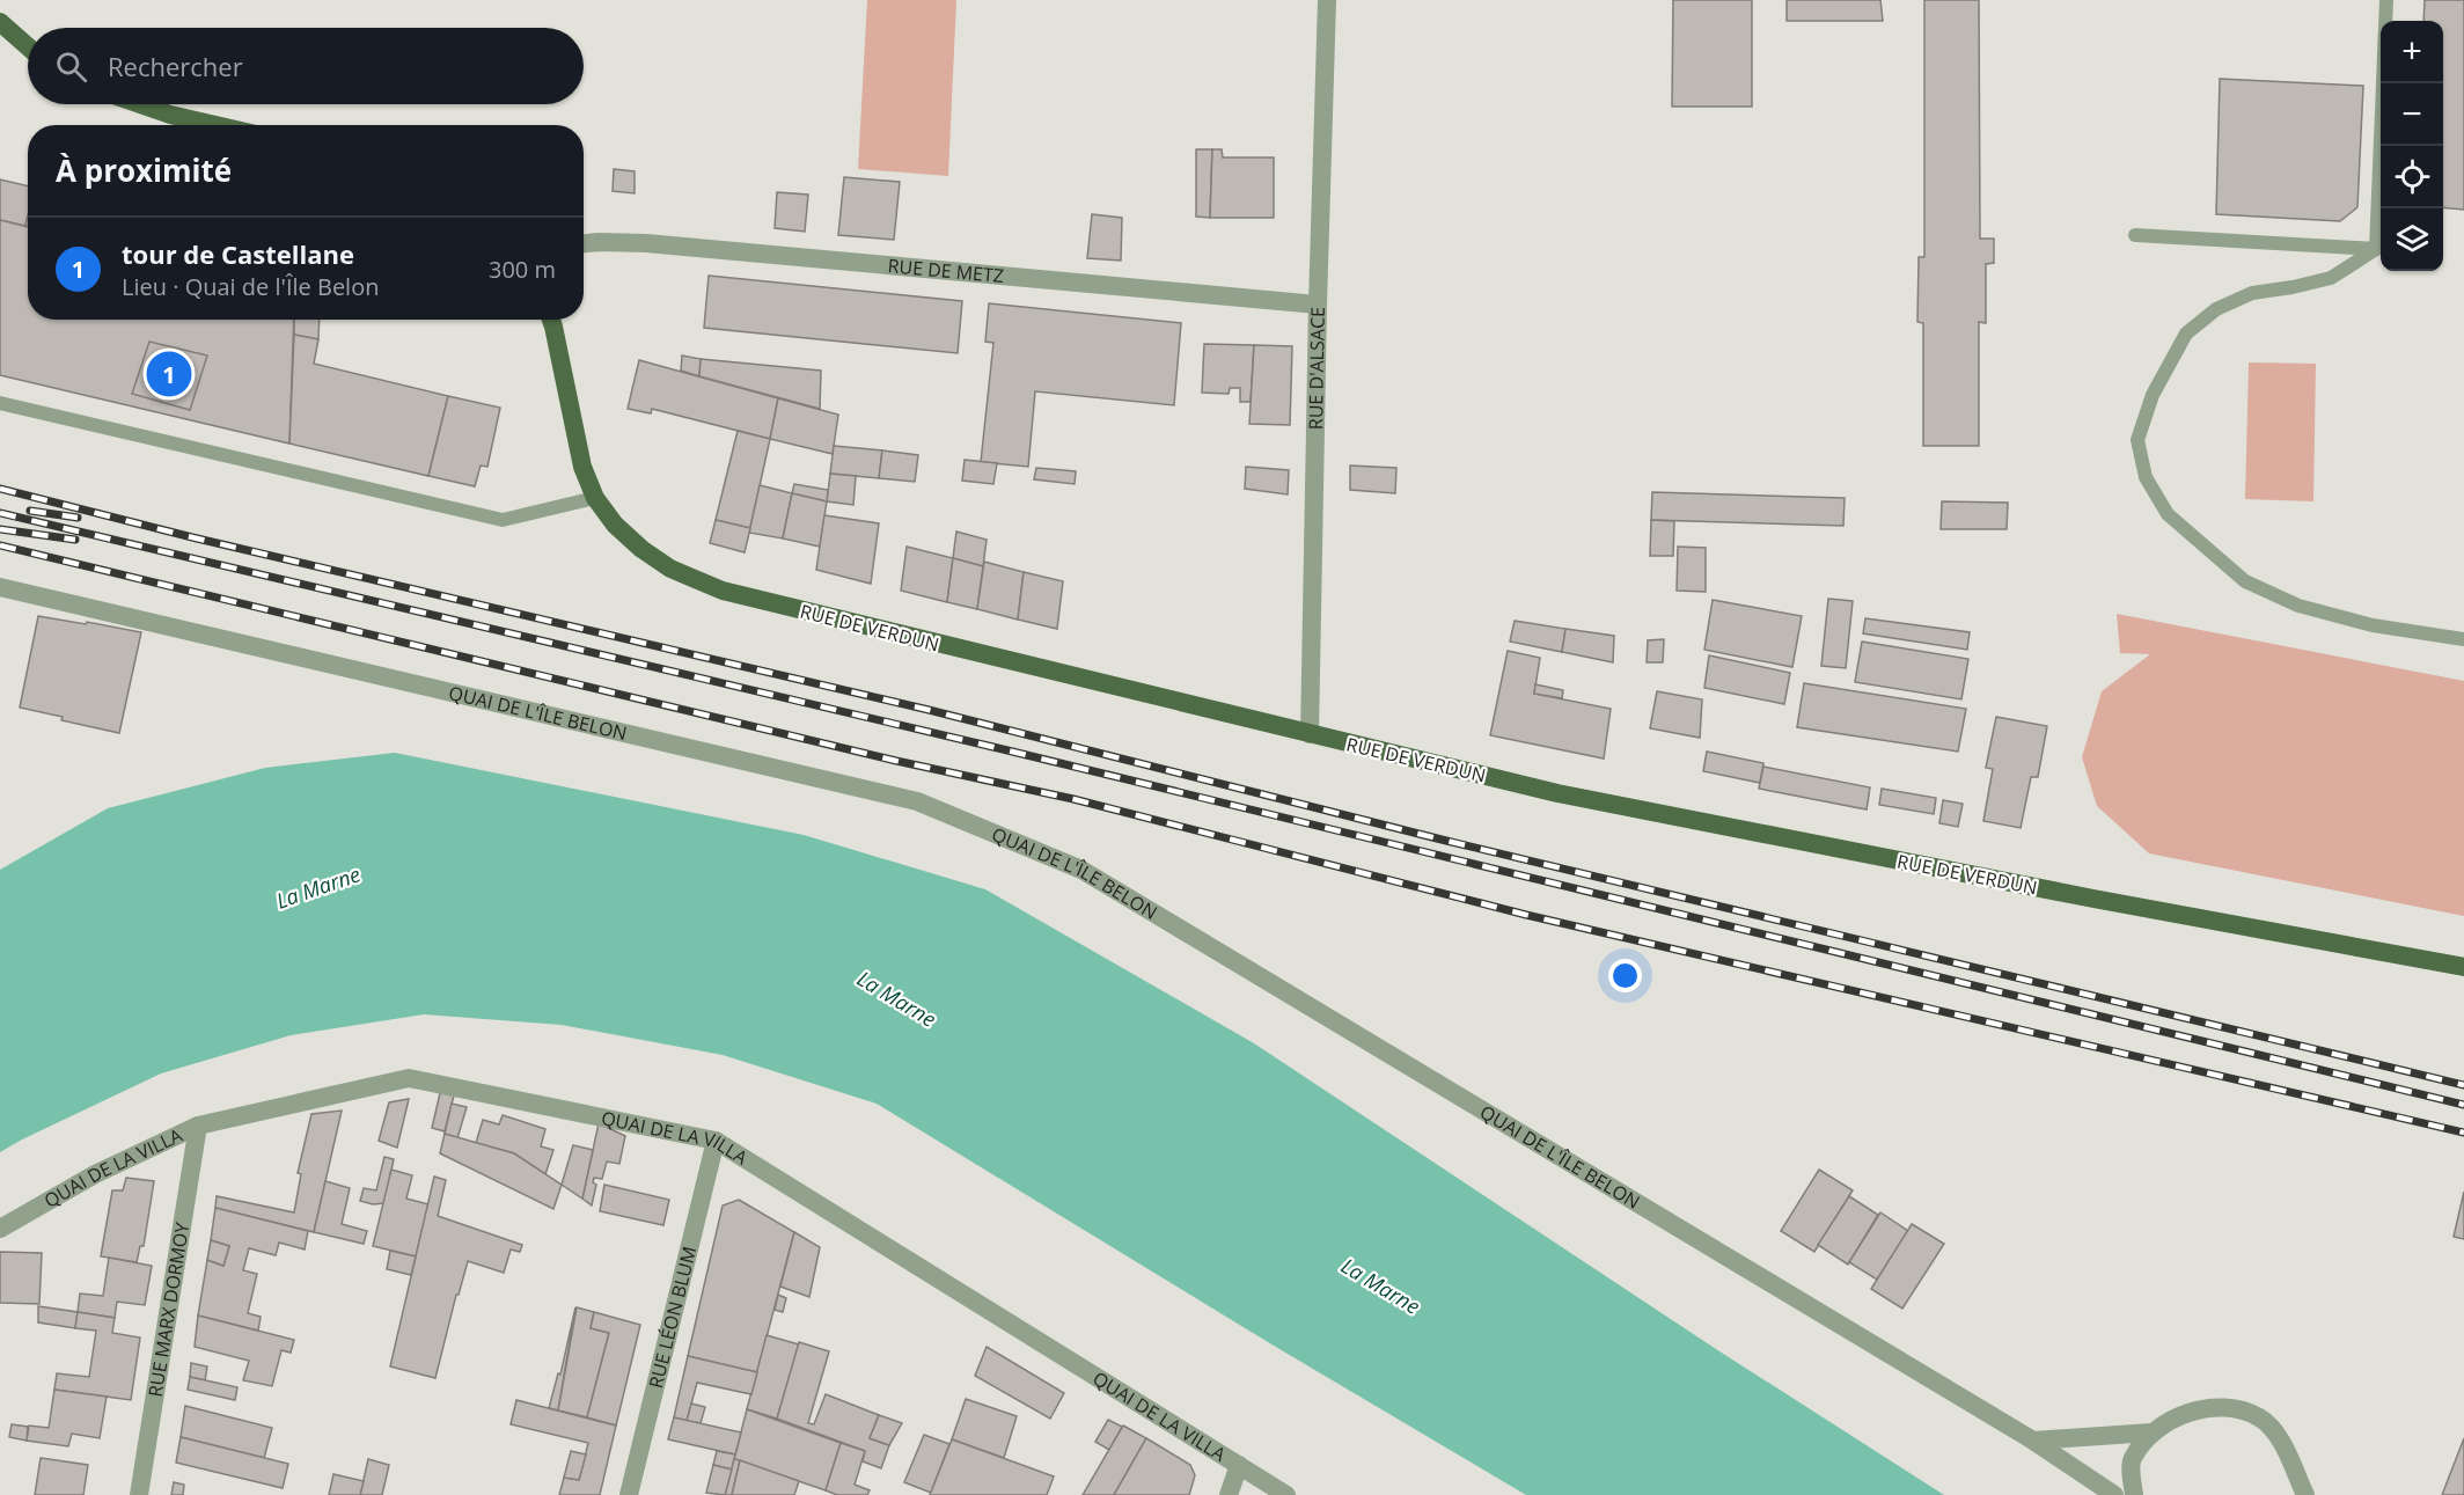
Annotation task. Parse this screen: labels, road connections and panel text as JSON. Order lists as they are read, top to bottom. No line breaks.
{"streets":{"main road":["RUE DE VERDUN"],"street":["RUE DE METZ","RUE D'ALSACE","QUAI DE L'ÎLE BELON","QUAI DE LA VILLA","RUE MARX DORMOY","RUE LÉON BLUM"]},"crossings":[["RUE DE METZ","RUE D'ALSACE"],["RUE D'ALSACE","RUE DE VERDUN"],["QUAI DE LA VILLA","RUE MARX DORMOY"],["QUAI DE LA VILLA","RUE LÉON BLUM"]],"water":["La Marne"],"page":{"map_buttons":["+","−"],"search":"Rechercher","heading":"À proximité","list":[{"mark":"1","name":"tour de Castellane","note":"Lieu · Quai de l'Île Belon","value":"300 m"}],"pins":"1"}}
